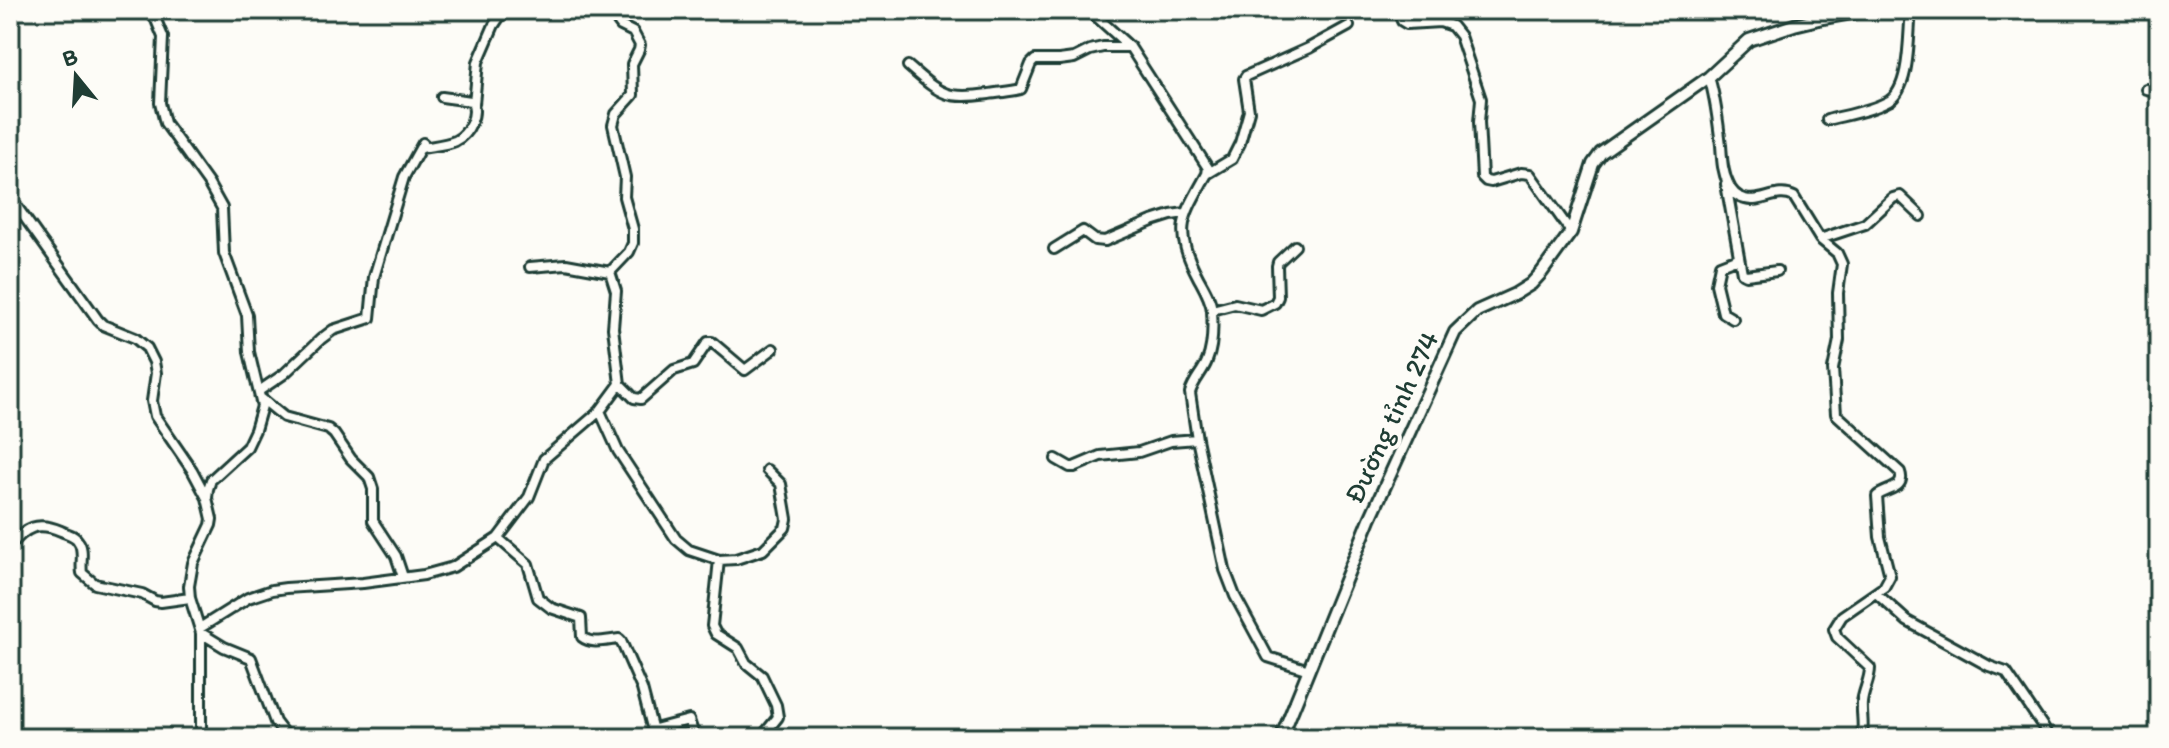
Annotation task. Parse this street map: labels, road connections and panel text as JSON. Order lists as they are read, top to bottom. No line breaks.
{"streets":{"main road":["Đường tỉnh 274"]},"north":"top"}
